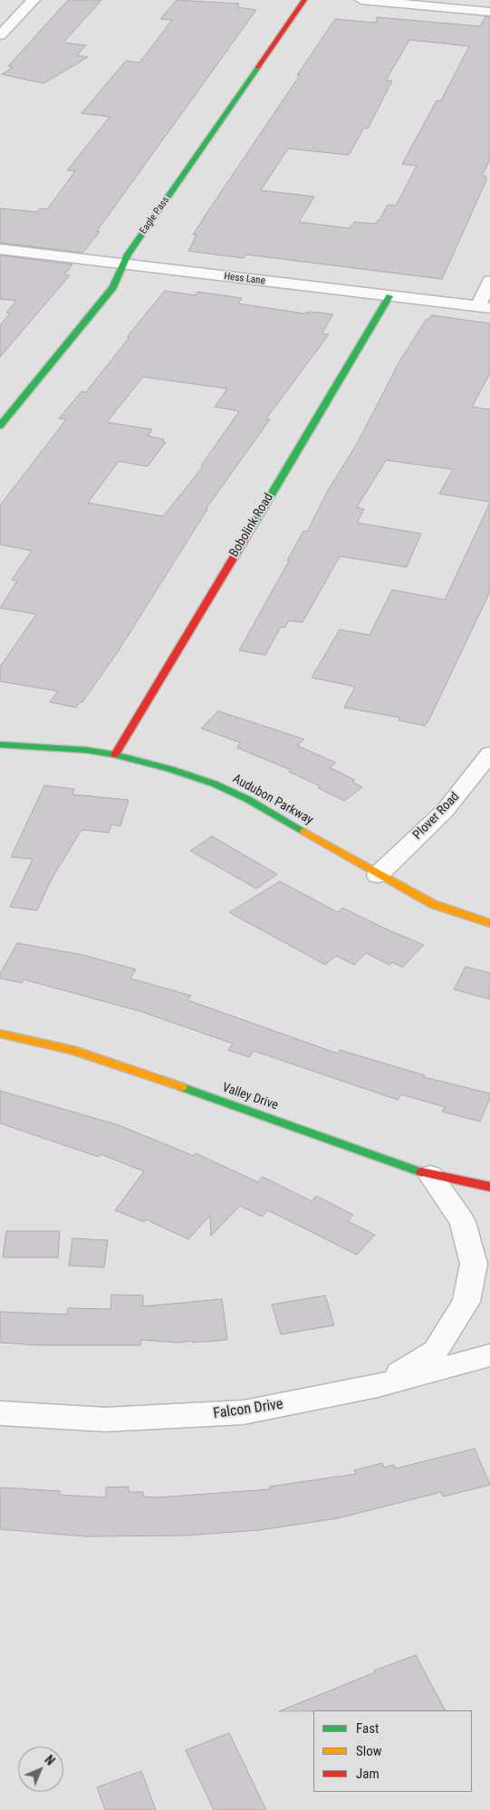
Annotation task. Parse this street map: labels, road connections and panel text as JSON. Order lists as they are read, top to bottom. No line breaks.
{"streets":{"street":["Eagle Pass","Hess Lane","Bobolink Road","Audubon Parkway","Plover Road","Valley Drive","Falcon Drive"]},"crossings":[["Eagle Pass","Hess Lane"],["Hess Lane","Bobolink Road"],["Bobolink Road","Audubon Parkway"],["Audubon Parkway","Plover Road"]],"legend":["Fast","Slow","Jam"],"north":"top right"}
